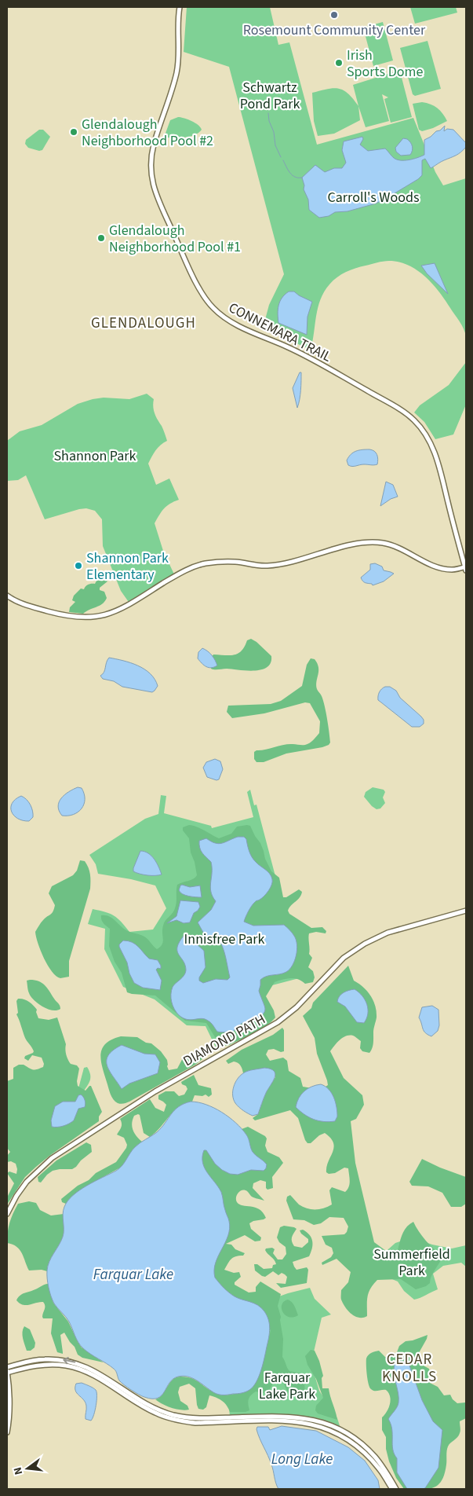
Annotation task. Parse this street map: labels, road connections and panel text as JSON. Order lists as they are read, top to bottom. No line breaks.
{"streets":{"street":["CONNEMARA TRAIL","DIAMOND PATH"]},"districts":["GLENDALOUGH","CEDAR KNOLLS"],"water":["Farquar Lake","Long Lake"],"parks":["Schwartz Pond Park","Carroll's Woods","Shannon Park","Innisfree Park","Summerfield Park","Farquar Lake Park"],"places":["Rosemount Community Center","Irish Sports Dome","Glendalough Neighborhood Pool #2","Glendalough Neighborhood Pool #1","Shannon Park Elementary"],"north":"left"}
